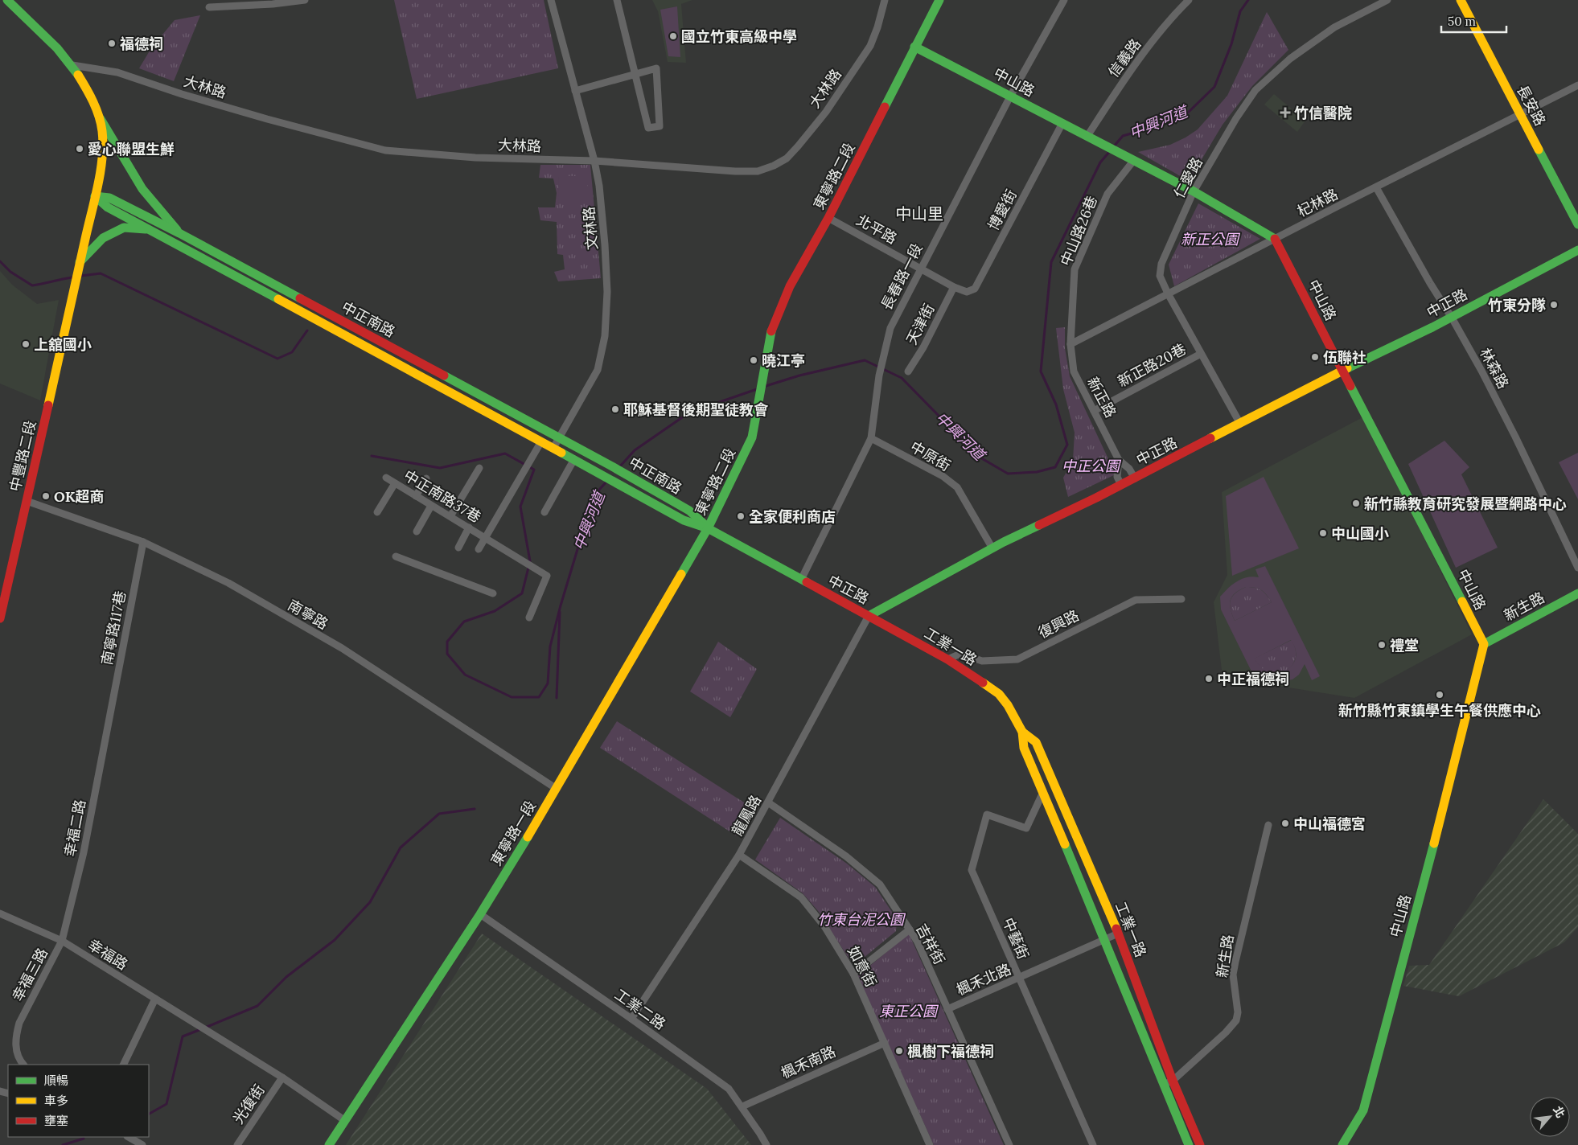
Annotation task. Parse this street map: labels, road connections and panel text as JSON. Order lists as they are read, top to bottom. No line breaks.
{"streets":{"street":["信義路","中山路","大林路","長安路","東寧路二段","仁愛路","杞林路","博愛街","文林路","北平路","中山路26巷","長春路一段","中正路","中正南路","天津街","新正路20巷","林森路","新正路","中豐路二段","中原街","中正南路37巷","新生路","南寧路","復興路","南寧路117巷","工業一路","龍鳳路","幸福二路","東寧路一段","中藝街","吉祥街","幸福路","如意街","幸福三路","楓禾北路","工業二路","楓禾南路","光復街"]},"crossings":[["信義路","中山路"],["中山路","東寧路二段"],["中山路","杞林路"],["中山路","博愛街"],["中山路","中山路26巷"],["中山路","長春路一段"],["中山路","中正路"],["中山路","新生路"],["大林路","文林路"],["長安路","杞林路"],["東寧路二段","北平路"],["東寧路二段","中正路"],["東寧路二段","中正南路"],["東寧路二段","東寧路一段"],["仁愛路","杞林路"],["仁愛路","中正路"],["仁愛路","新正路20巷"],["杞林路","中山路26巷"],["杞林路","林森路"],["杞林路","新正路"],["博愛街","北平路"],["博愛街","天津街"],["文林路","中正南路"],["北平路","長春路一段"],["北平路","天津街"],["中山路26巷","新正路"],["長春路一段","中正路"],["長春路一段","中原街"],["中正路","中正南路"],["中正路","林森路"],["中正路","新正路"],["中正路","中原街"],["中正路","工業一路"],["中正路","龍鳳路"],["中正路","東寧路一段"],["中正南路","中正南路37巷"],["中正南路","東寧路一段"],["新正路20巷","新正路"],["中豐路二段","南寧路"],["新生路","工業一路"],["南寧路","南寧路117巷"],["南寧路","東寧路一段"],["復興路","工業一路"],["南寧路117巷","幸福二路"],["工業一路","龍鳳路"],["工業一路","中藝街"],["工業一路","楓禾北路"],["龍鳳路","吉祥街"],["龍鳳路","如意街"],["龍鳳路","工業二路"],["幸福二路","幸福路"],["幸福二路","幸福三路"],["東寧路一段","工業二路"],["中藝街","楓禾北路"],["吉祥街","楓禾北路"],["幸福路","幸福三路"],["幸福路","光復街"],["如意街","楓禾南路"],["工業二路","楓禾南路"]],"districts":["中山里"],"water":["中興河道"],"parks":["新正公園","中正公園","竹東台泥公園","東正公園"],"places":{"other":["國立竹東高級中學","福德祠","愛心聯盟生鮮","竹東分隊","上舘國小","伍聯社","曉江亭","耶穌基督後期聖徒教會","OK超商","新竹縣教育研究發展暨網路中心","全家便利商店","中山國小","禮堂","中正福德祠","新竹縣竹東鎮學生午餐供應中心","中山福德宮","楓樹下福德祠"],"health":["竹信醫院"]},"legend":["順暢","車多","壅塞"],"scale_bar":"50 m","north":"top right"}
